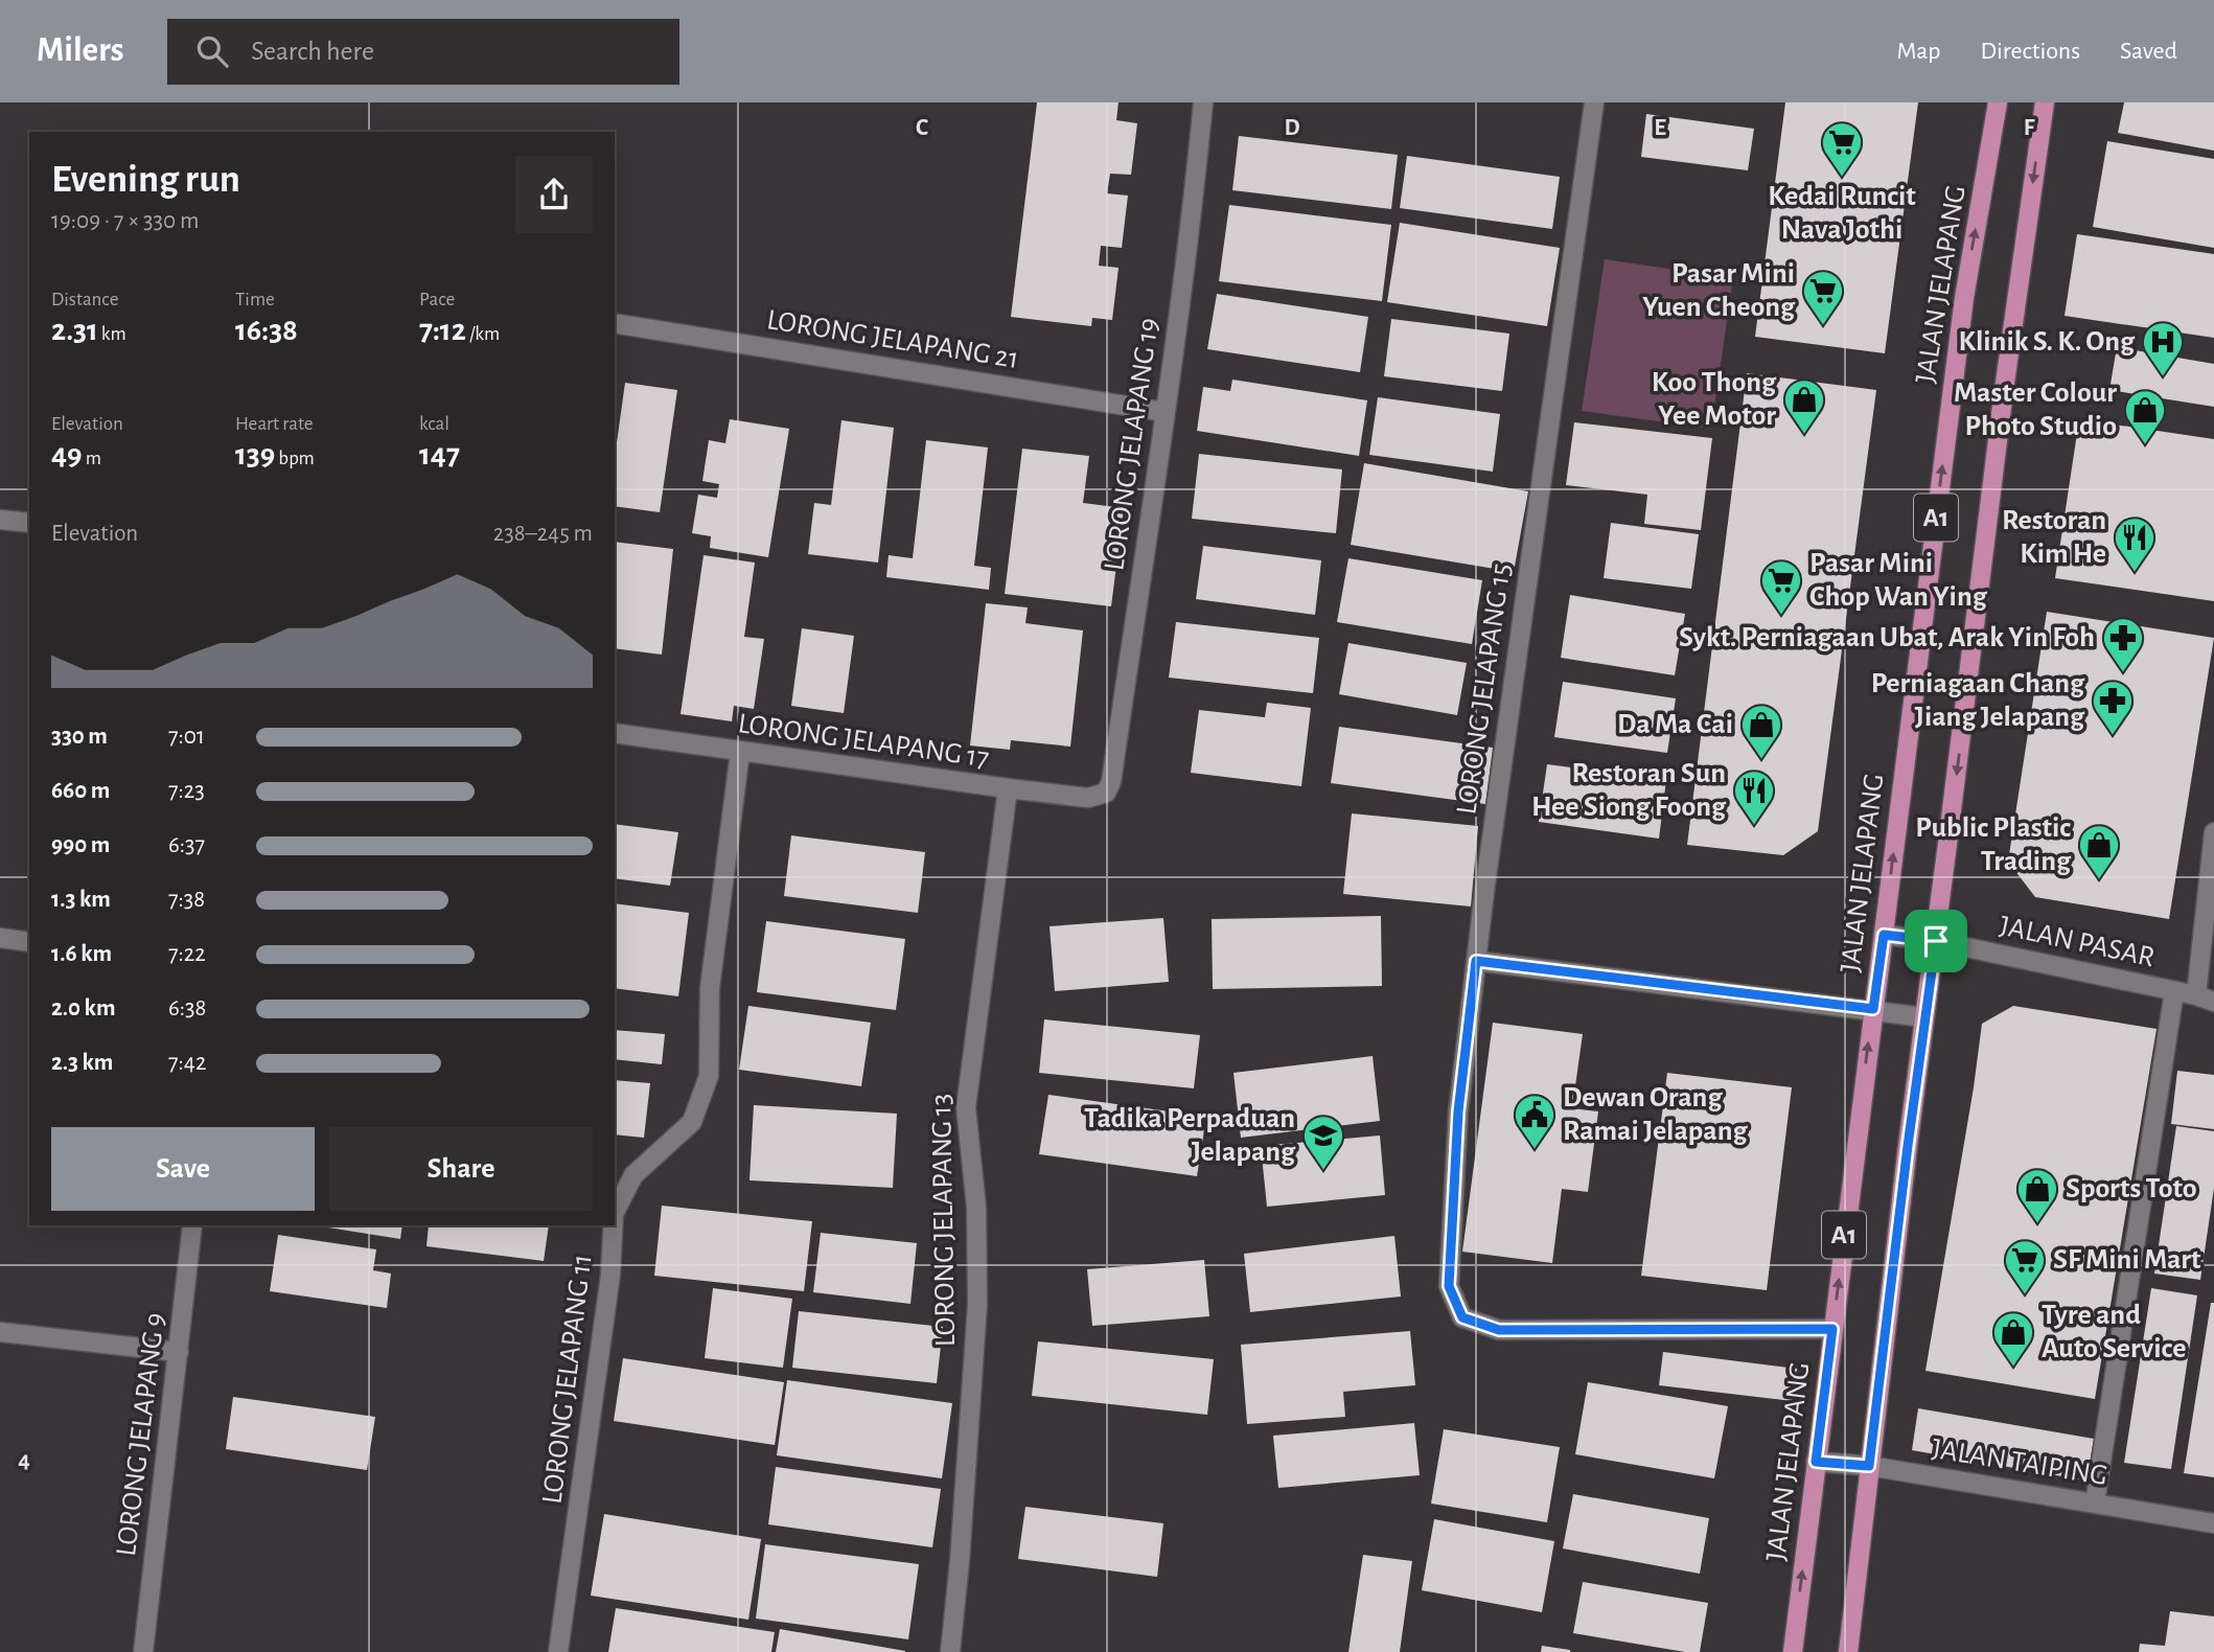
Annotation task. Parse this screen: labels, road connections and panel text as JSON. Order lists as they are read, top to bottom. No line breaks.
{"streets":{"main road":["JALAN JELAPANG","A1"],"street":["LORONG JELAPANG 21","LORONG JELAPANG 19","LORONG JELAPANG 15","LORONG JELAPANG 17","JALAN PASAR","LORONG JELAPANG 13","LORONG JELAPANG 11","LORONG JELAPANG 9","JALAN TAIPING"]},"crossings":[["JALAN JELAPANG","LORONG JELAPANG 15"],["JALAN JELAPANG","JALAN PASAR"],["JALAN JELAPANG","JALAN TAIPING"],["LORONG JELAPANG 21","LORONG JELAPANG 19"],["LORONG JELAPANG 19","LORONG JELAPANG 17"],["A1","JALAN PASAR"],["A1","JALAN TAIPING"],["LORONG JELAPANG 17","LORONG JELAPANG 13"],["LORONG JELAPANG 17","LORONG JELAPANG 11"]],"places":{"supermarket":["Kedai Runcit Nava Jothi","Pasar Mini Yuen Cheong","Pasar Mini Chop Wan Ying","SF Mini Mart"],"hospital":["Klinik S. K. Ong"],"shop":["Koo Thong Yee Motor","Master Colour Photo Studio","Da Ma Cai","Public Plastic Trading","Sports Toto","Tyre and Auto Service"],"restaurant":["Restoran Kim He","Restoran Sun Hee Siong Foong"],"pharmacy":["Sykt. Perniagaan Ubat, Arak Yin Foh","Perniagaan Chang Jiang Jelapang"],"public building":["Dewan Orang Ramai Jelapang"],"school or university":["Tadika Perpaduan Jelapang"]},"page":{"header":"Milers","search":"Search here","nav":["Map","Directions","Saved"],"heading":["Evening run","19:09 · 7 × 330 m"],"stats":[["Distance","2.31 km"],["Time","16:38"],["Pace","7:12 /km"],["Elevation","49 m"],["Heart rate","139 bpm"],["kcal","147"]],"chart":["Elevation","238–245 m"],"list":[{"name":"330 m","note":"7:01"},{"name":"660 m","note":"7:23"},{"name":"990 m","note":"6:37"},{"name":"1.3 km","note":"7:38"},{"name":"1.6 km","note":"7:22"},{"name":"2.0 km","note":"6:38"},{"name":"2.3 km","note":"7:42"}],"buttons":["Save","Share"]},"grid":{"columns":["C","D","E","F"],"rows":["4"]}}
